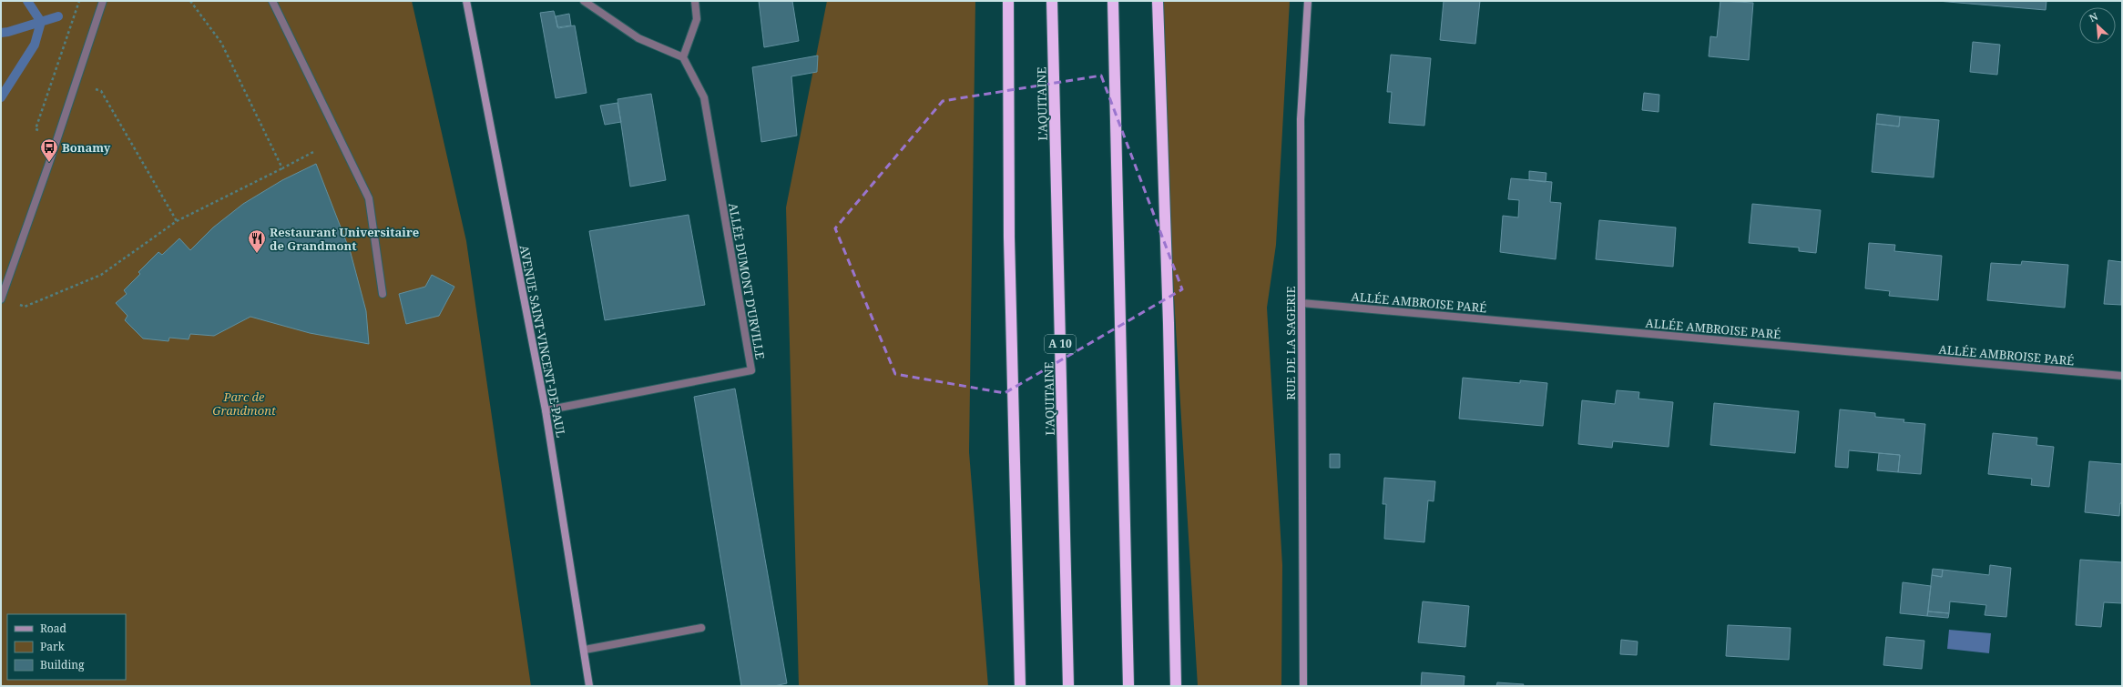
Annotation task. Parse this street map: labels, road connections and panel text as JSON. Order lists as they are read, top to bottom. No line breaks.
{"streets":{"highway":["L'AQUITAINE","A 10"],"street":["ALLÉE DUMONT D'URVILLE","ALLÉE AMBROISE PARÉ","AVENUE SAINT-VINCENT-DE-PAUL","RUE DE LA SAGERIE"]},"crossings":[["ALLÉE DUMONT D'URVILLE","AVENUE SAINT-VINCENT-DE-PAUL"],["ALLÉE AMBROISE PARÉ","RUE DE LA SAGERIE"]],"parks":["Parc de Grandmont"],"places":{"bus stop":["Bonamy"],"restaurant":["Restaurant Universitaire de Grandmont"]},"legend":["Road","Park","Building"],"north":"top left"}
